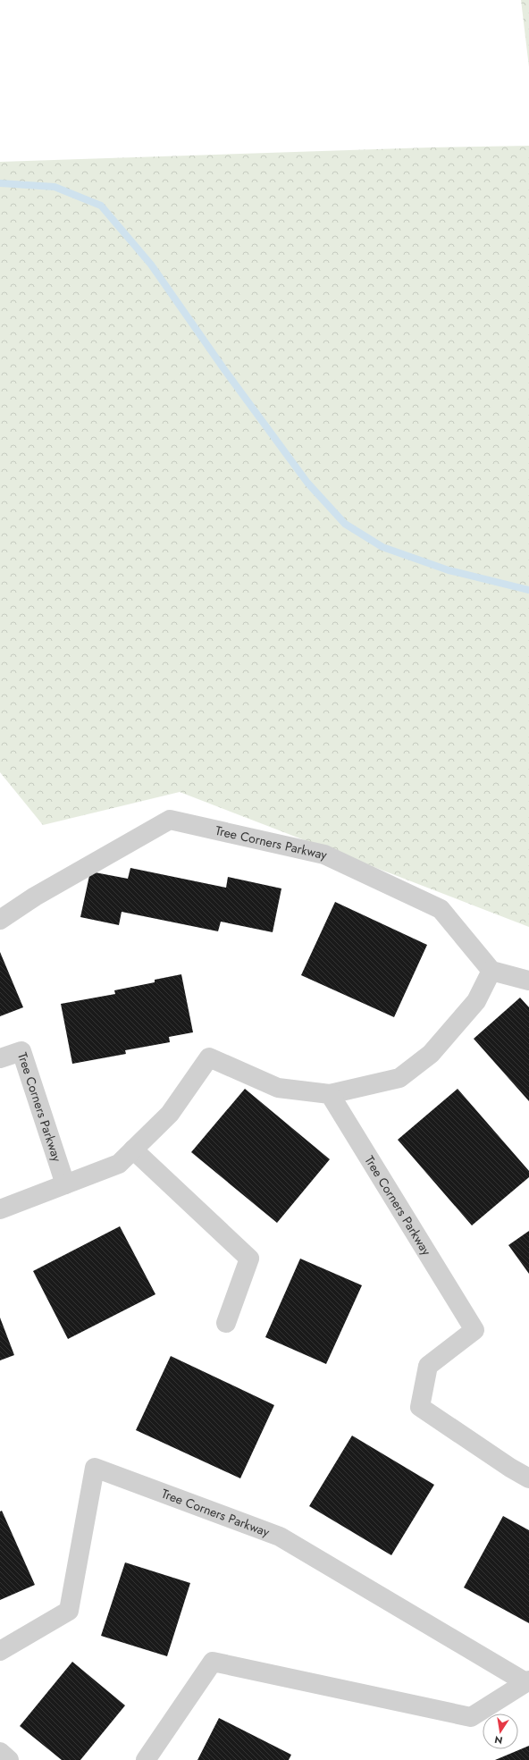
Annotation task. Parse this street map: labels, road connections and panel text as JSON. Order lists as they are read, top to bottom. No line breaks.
{"streets":{"street":["Tree Corners Parkway"]},"north":"bottom"}
